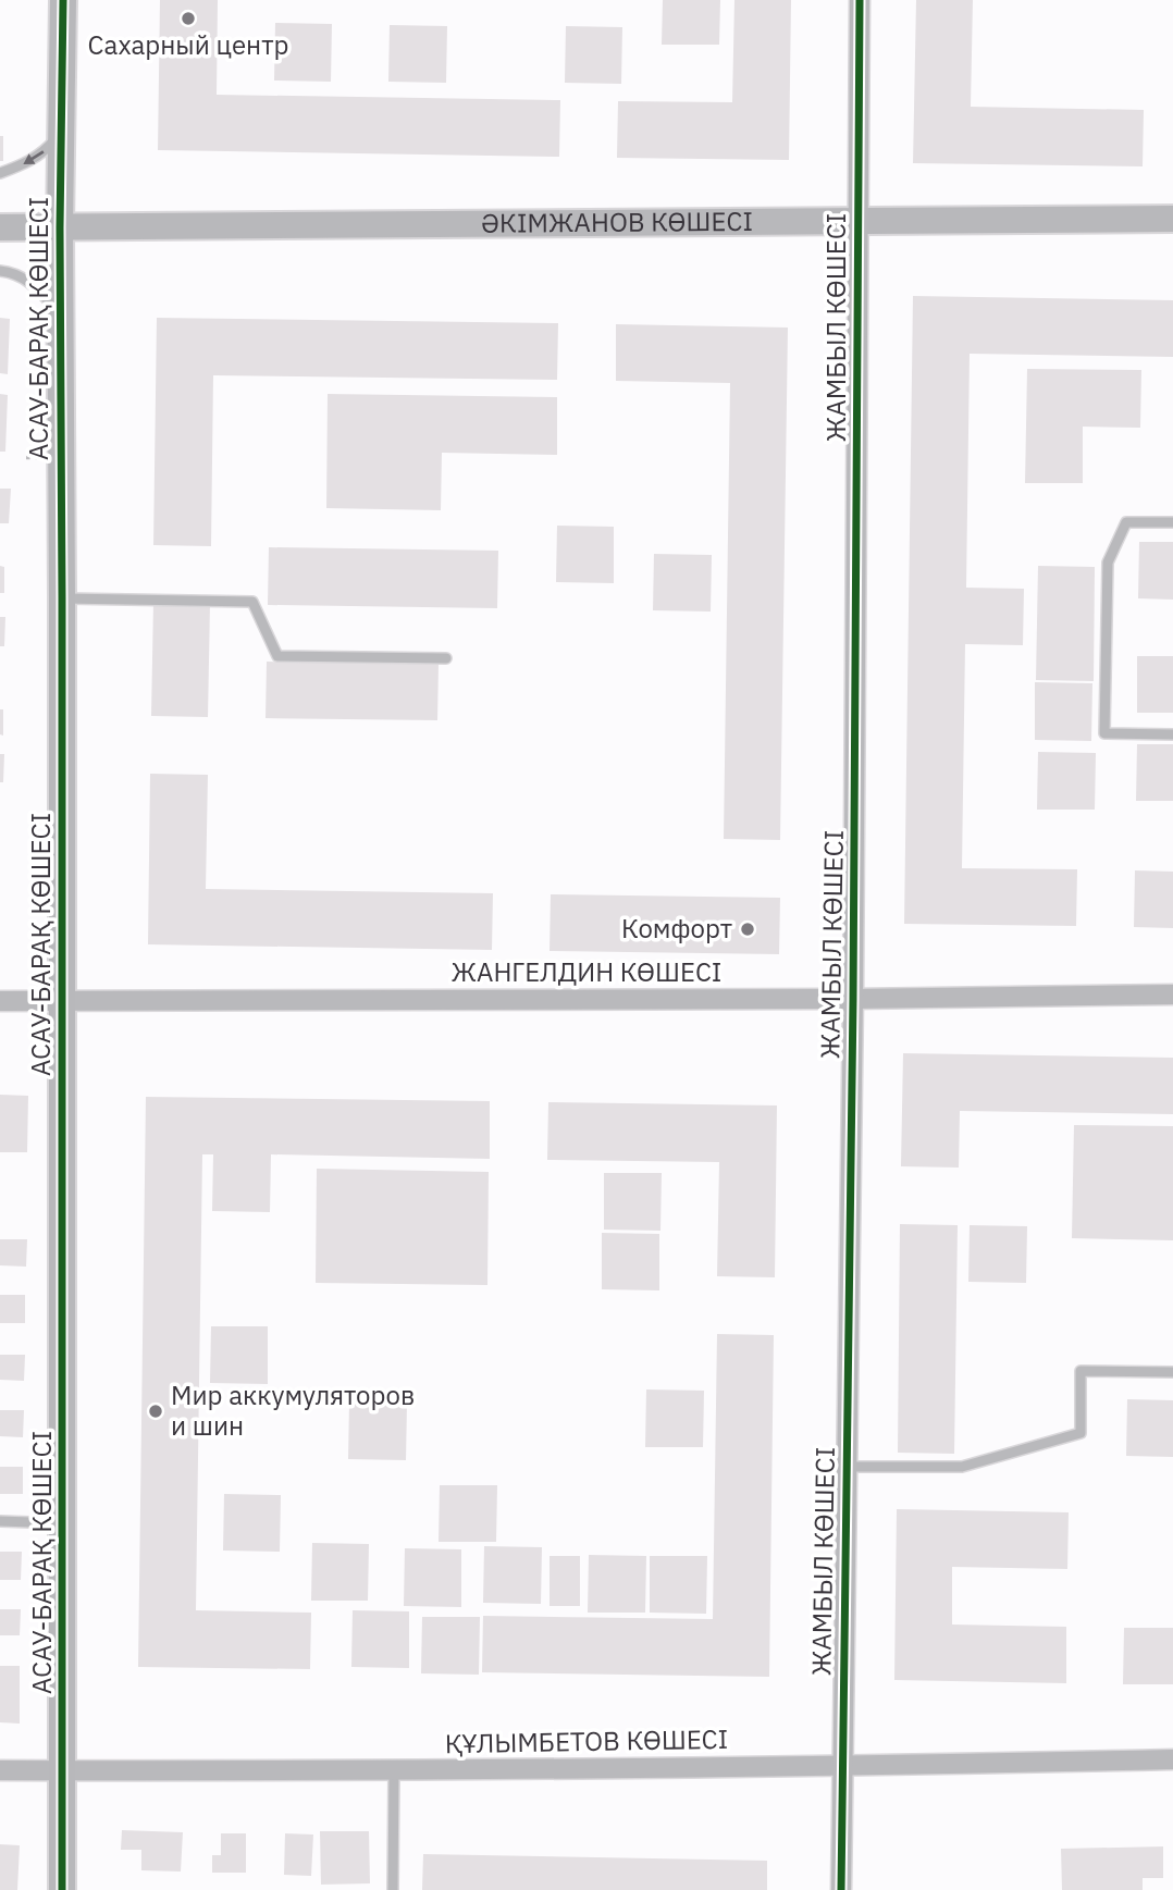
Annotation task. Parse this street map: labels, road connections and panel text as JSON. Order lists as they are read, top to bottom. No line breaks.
{"streets":{"street":["ӘКІМЖАНОВ КӨШЕСІ","ЖАМБЫЛ КӨШЕСІ","АСАУ-БАРАҚ КӨШЕСІ","ЖАНГЕЛДИН КӨШЕСІ","ҚҰЛЫМБЕТОВ КӨШЕСІ"]},"crossings":[["ӘКІМЖАНОВ КӨШЕСІ","ЖАМБЫЛ КӨШЕСІ"],["ӘКІМЖАНОВ КӨШЕСІ","АСАУ-БАРАҚ КӨШЕСІ"],["ЖАМБЫЛ КӨШЕСІ","ЖАНГЕЛДИН КӨШЕСІ"],["ЖАМБЫЛ КӨШЕСІ","ҚҰЛЫМБЕТОВ КӨШЕСІ"],["АСАУ-БАРАҚ КӨШЕСІ","ЖАНГЕЛДИН КӨШЕСІ"],["АСАУ-БАРАҚ КӨШЕСІ","ҚҰЛЫМБЕТОВ КӨШЕСІ"]],"places":["Сахарный центр","Комфорт","Мир аккумуляторов и шин"]}
